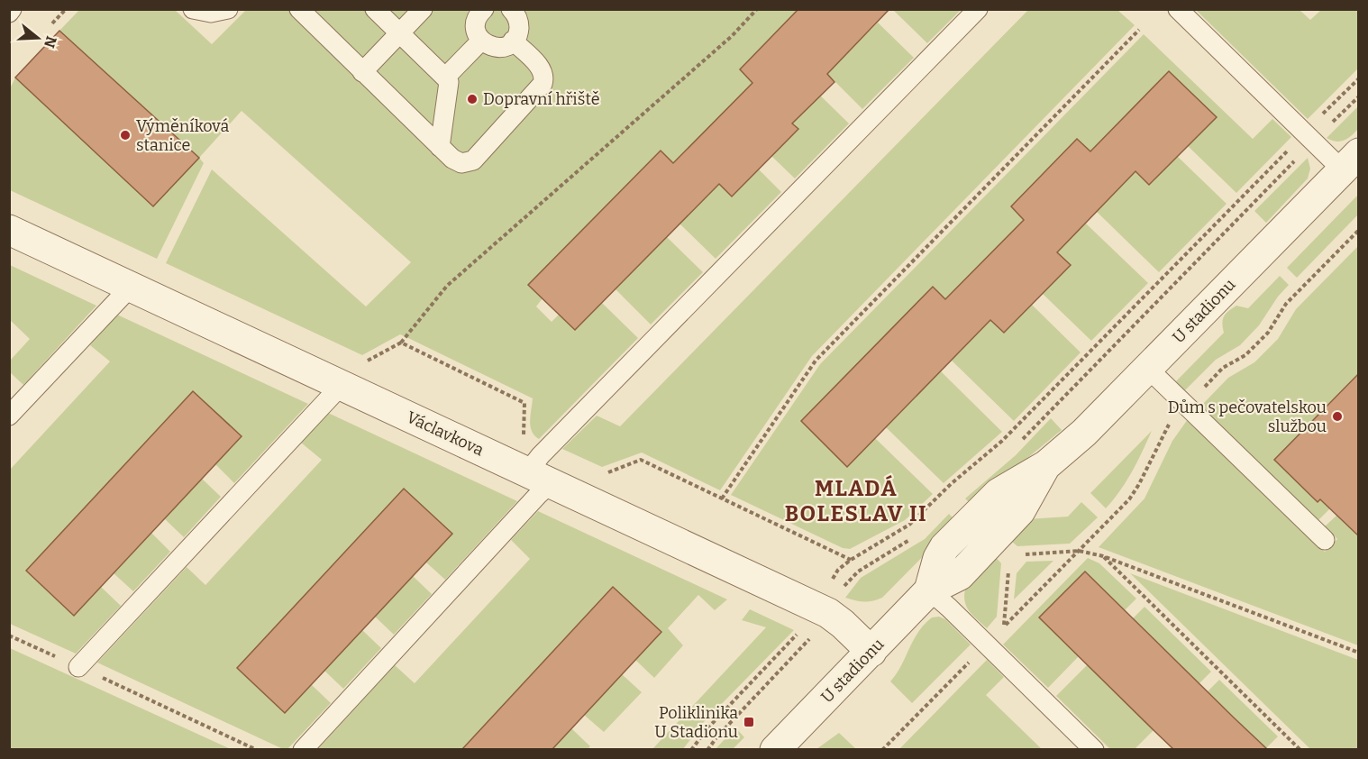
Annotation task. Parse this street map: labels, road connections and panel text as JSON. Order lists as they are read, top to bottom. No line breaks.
{"streets":{"street":["U stadionu","Václavkova"]},"crossings":[["U stadionu","Václavkova"]],"districts":["MLADÁ BOLESLAV II"],"places":{"other":["Dopravní hřiště","Výměníková stanice","Dům s pečovatelskou službou"],"transit":["Poliklinika U Stadionu"]},"north":"right"}
